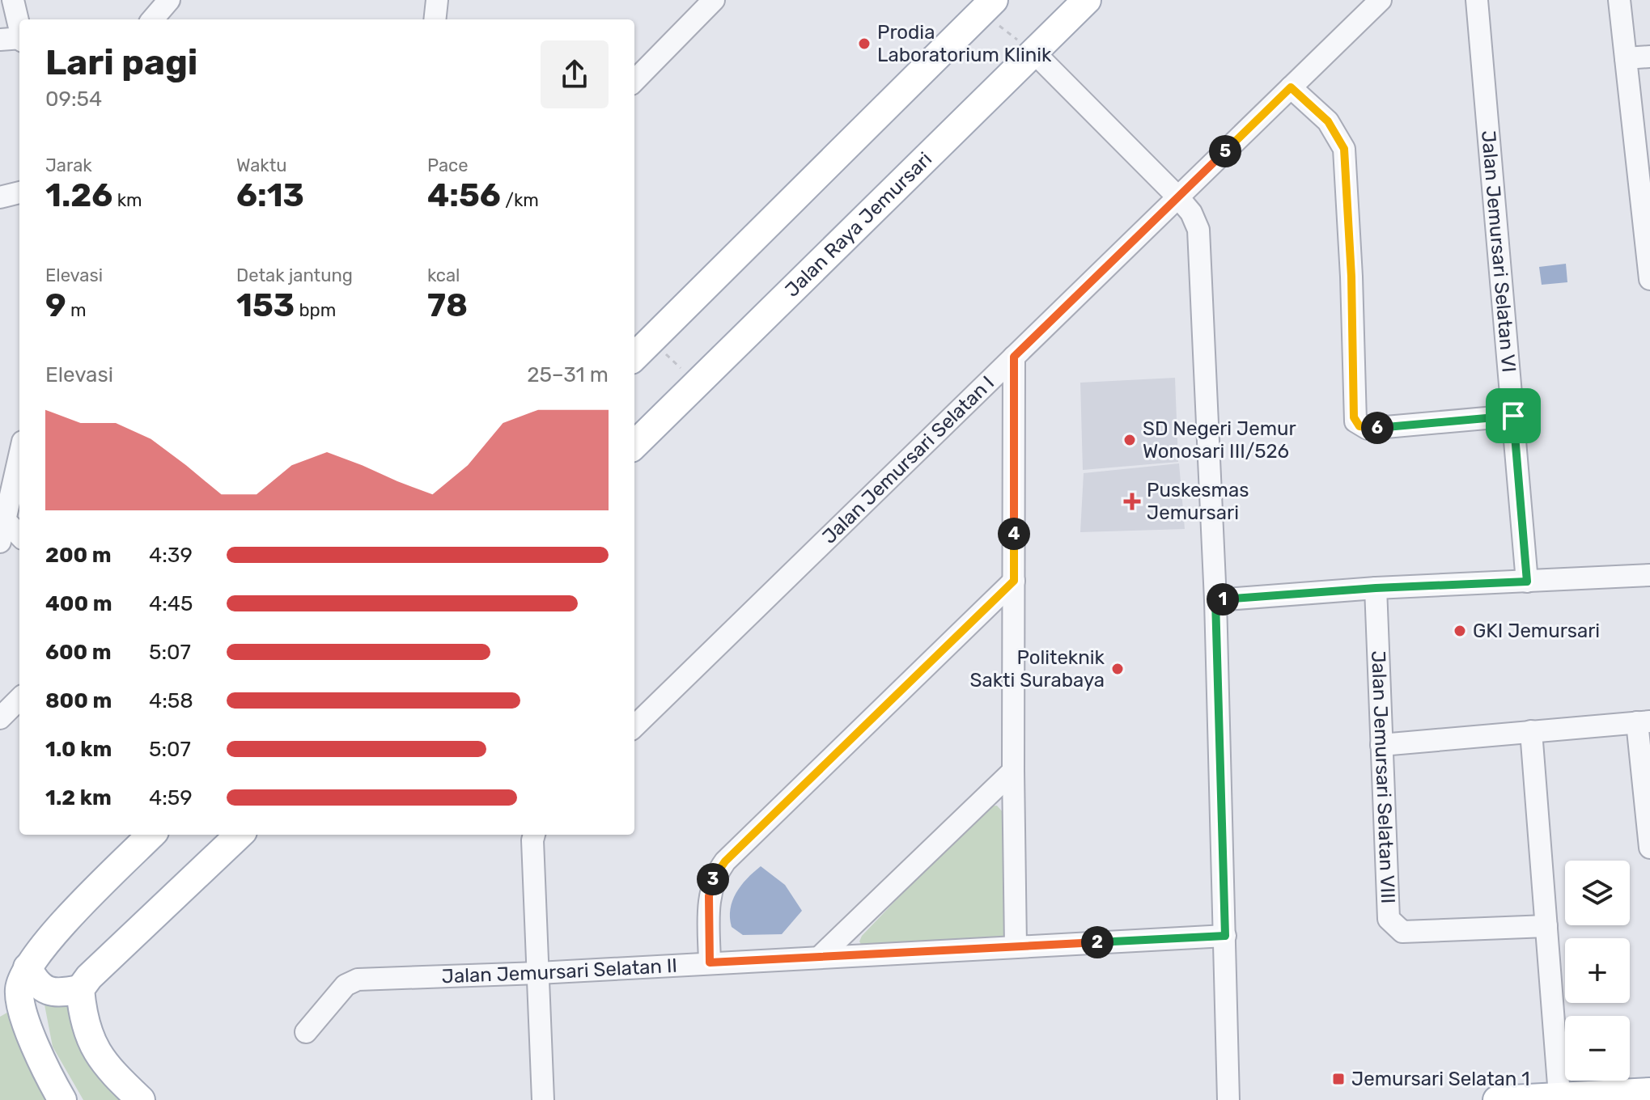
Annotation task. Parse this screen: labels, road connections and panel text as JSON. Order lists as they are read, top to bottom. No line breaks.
{"streets":{"main road":["Jalan Raya Jemursari"],"street":["Jalan Jemursari Selatan VI","Jalan Jemursari Selatan I","Jalan Jemursari Selatan VIII","Jalan Jemursari Selatan II"]},"places":{"other":["Prodia Laboratorium Klinik","SD Negeri Jemur Wonosari III/526","GKI Jemursari","Politeknik Sakti Surabaya"],"health":["Puskesmas Jemursari"],"transit":["Jemursari Selatan 1"]},"page":{"heading":["Lari pagi","09:54"],"stats":[["Jarak","1.26 km"],["Waktu","6:13"],["Pace","4:56 /km"],["Elevasi","9 m"],["Detak jantung","153 bpm"],["kcal","78"]],"pins":["5","6","4","1","3","2"],"chart":["Elevasi","25–31 m"],"list":[{"name":"200 m","note":"4:39"},{"name":"400 m","note":"4:45"},{"name":"600 m","note":"5:07"},{"name":"800 m","note":"4:58"},{"name":"1.0 km","note":"5:07"},{"name":"1.2 km","note":"4:59"}],"map_buttons":["+","−"]}}
